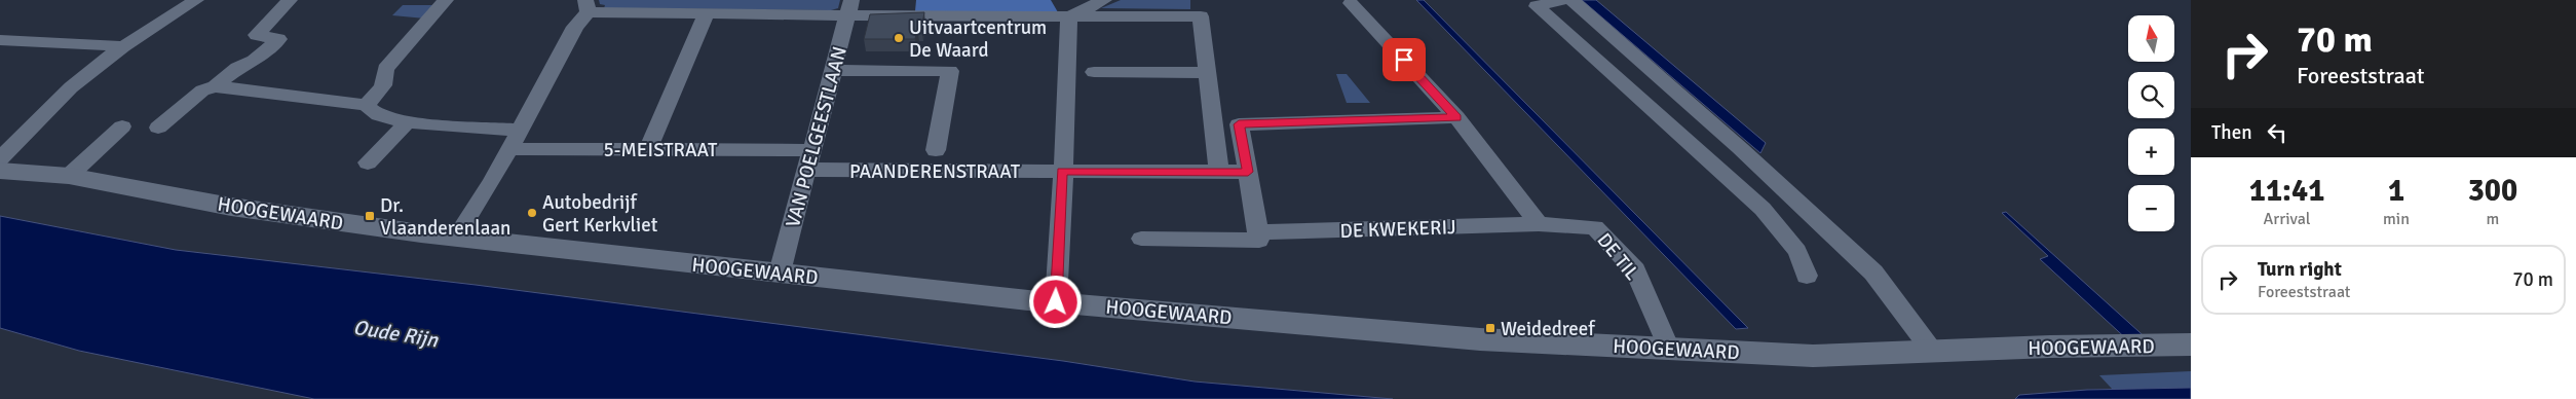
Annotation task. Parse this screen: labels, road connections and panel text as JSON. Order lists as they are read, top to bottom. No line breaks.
{"streets":{"street":["VAN POELGEESTLAAN","5-MEISTRAAT","PAANDERENSTRAAT","HOOGEWAARD","DE KWEKERIJ","DE TIL"]},"crossings":[["VAN POELGEESTLAAN","5-MEISTRAAT"],["VAN POELGEESTLAAN","PAANDERENSTRAAT"],["VAN POELGEESTLAAN","HOOGEWAARD"],["5-MEISTRAAT","PAANDERENSTRAAT"],["HOOGEWAARD","DE TIL"],["DE KWEKERIJ","DE TIL"]],"water":["Oude Rijn"],"places":{"other":["Uitvaartcentrum De Waard","Autobedrijf Gert Kerkvliet"],"transit":["Dr. Vlaanderenlaan","Weidedreef"]},"north":"top","page":{"turn":["70 m","Foreeststraat"],"map_buttons":["+","−"],"then":"Then","eta":["11:41","Arrival","1","min","300","m"],"list":[{"name":"Turn right","note":"Foreeststraat","value":"70 m"}]}}
